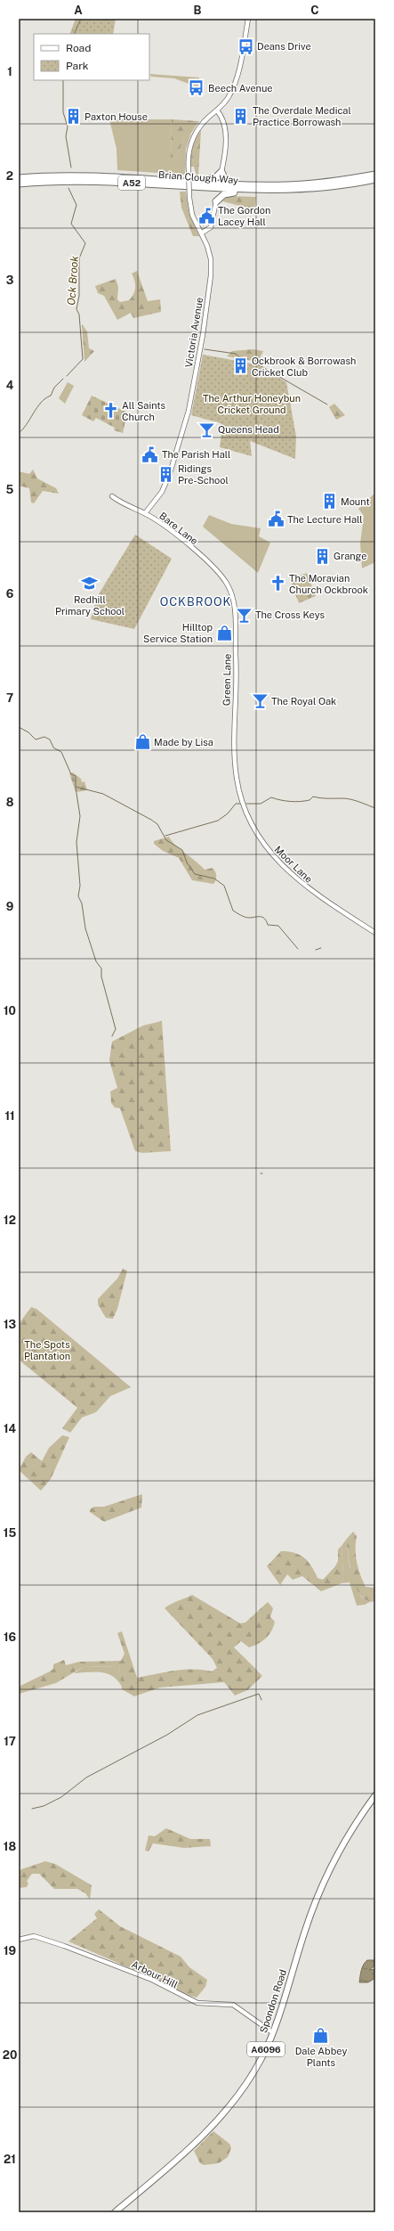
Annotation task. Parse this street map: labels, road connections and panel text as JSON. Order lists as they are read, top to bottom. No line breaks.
{"streets":{"highway":["Brian Clough Way","A52"],"main road":["Spondon Road","A6096"],"street":["Victoria Avenue","Bare Lane","Green Lane","Moor Lane","Arbour Hill"]},"crossings":[["Victoria Avenue","Bare Lane"],["Bare Lane","Green Lane"],["Green Lane","Moor Lane"],["Arbour Hill","Spondon Road"]],"districts":["OCKBROOK"],"water":["Ock Brook"],"parks":["The Arthur Honeybun Cricket Ground","The Spots Plantation"],"places":{"bus stop":["Deans Drive","Beech Avenue"],"building":["The Overdale Medical Practice Borrowash","Paxton House","Ockbrook & Borrowash Cricket Club","Ridings Pre-School","Mount","Grange"],"public building":["The Gordon Lacey Hall","The Parish Hall","The Lecture Hall"],"church":["All Saints Church","The Moravian Church Ockbrook"],"bar":["Queens Head","The Cross Keys","The Royal Oak"],"school or university":["Redhill Primary School"],"shop":["Hilltop Service Station","Made by Lisa","Dale Abbey Plants"]},"legend":["Road","Park"],"grid":{"columns":["A","B","C"],"rows":["1","2","3","4","5","6","7","8","9","10","11","12","13","14","15","16","17","18","19","20","21"]}}
